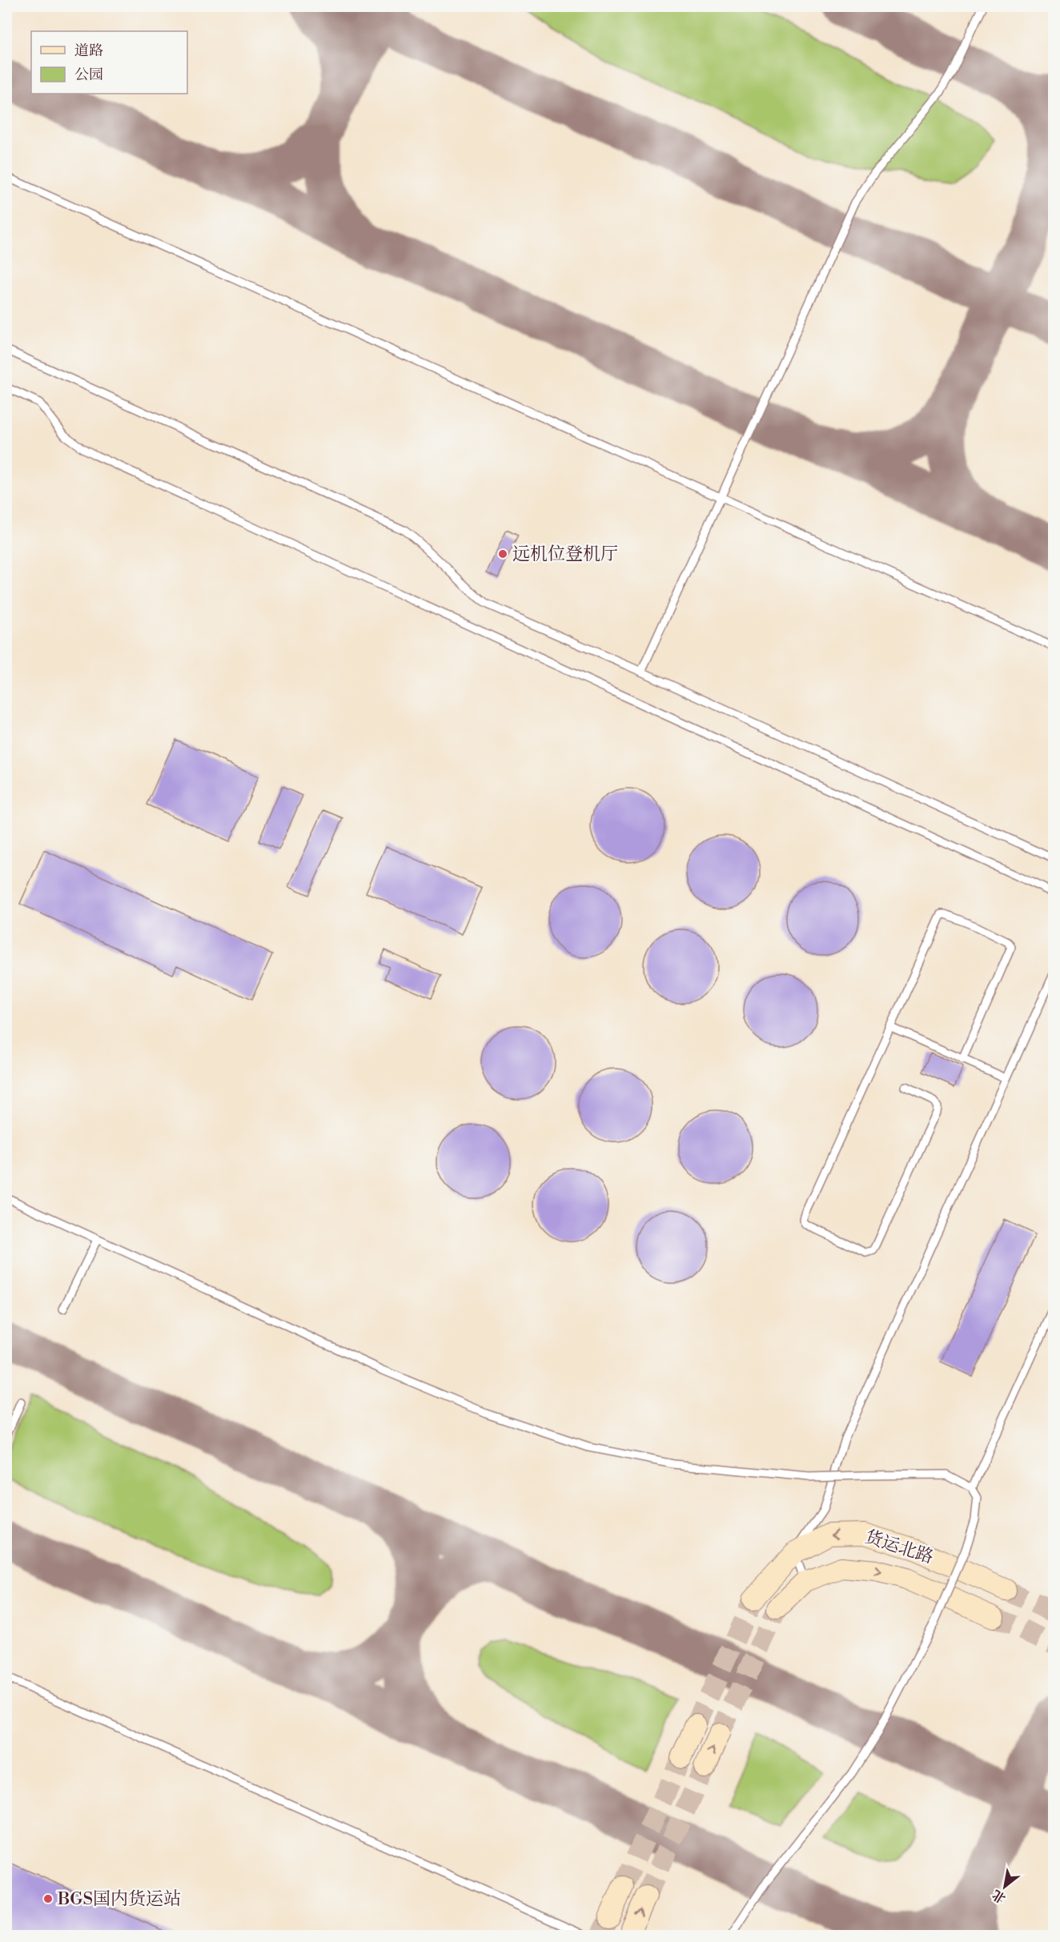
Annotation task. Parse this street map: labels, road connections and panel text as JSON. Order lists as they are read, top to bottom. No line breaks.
{"streets":{"main road":["货运北路"]},"places":["远机位登机厅","BGS国内货运站"],"legend":["道路","公园"],"north":"bottom left"}
